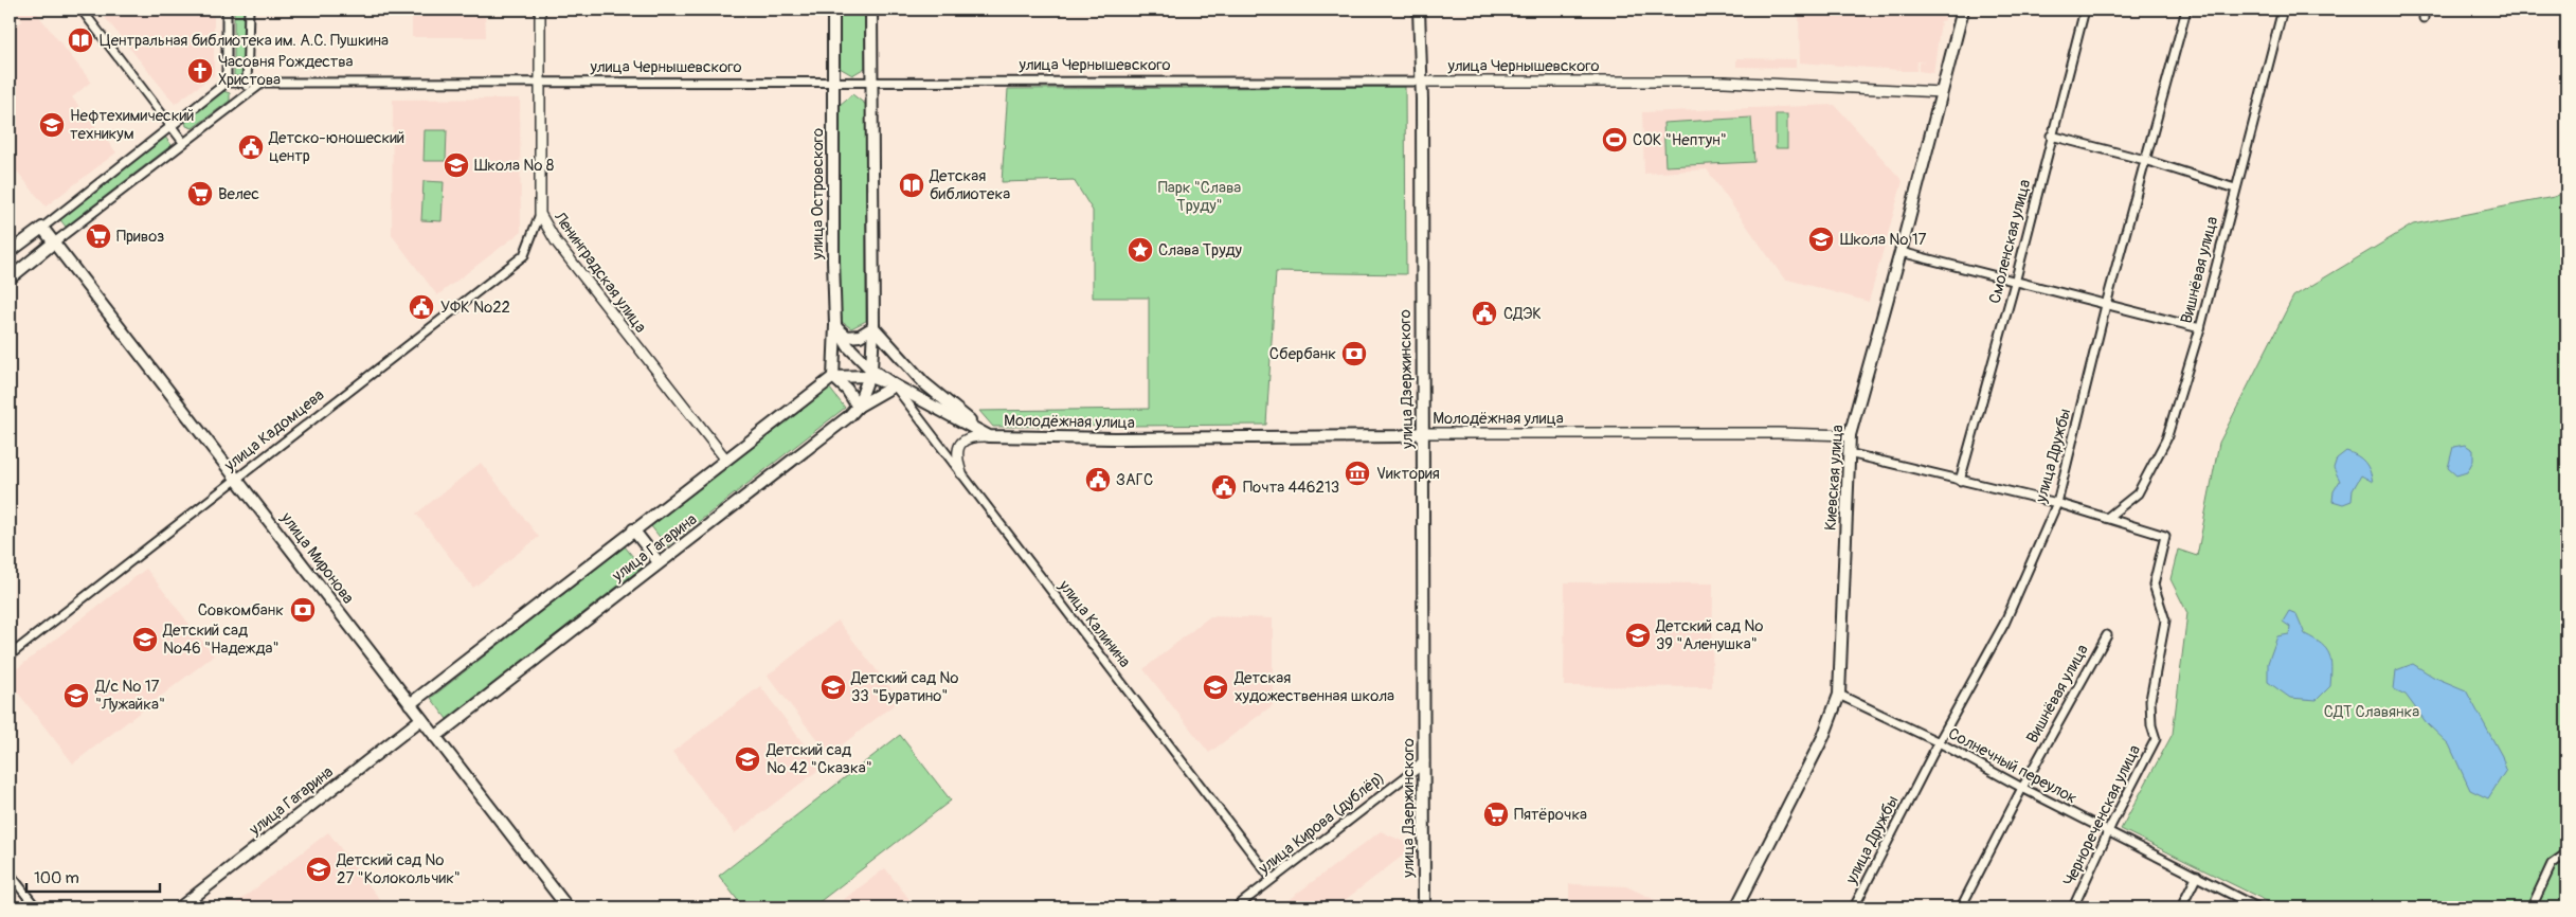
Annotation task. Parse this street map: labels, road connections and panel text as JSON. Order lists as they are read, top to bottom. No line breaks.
{"streets":{"main road":["улица Островского","улица Дзержинского","Молодёжная улица","Киевская улица","улица Гагарина","улица Миронова"],"street":["улица Чернышевского","Смоленская улица","Вишнёвая улица","Ленинградская улица","улица Кадомцева","улица Дружбы","улица Калинина","Солнечный переулок","Чернореченская улица","улица Кирова (дублёр)"]},"crossings":[["улица Чернышевского","улица Островского"],["улица Чернышевского","Ленинградская улица"],["улица Чернышевского","улица Дзержинского"],["улица Чернышевского","Киевская улица"],["улица Островского","улица Гагарина"],["Смоленская улица","Чернореченская улица"],["Вишнёвая улица","Солнечный переулок"],["Вишнёвая улица","Чернореченская улица"],["Ленинградская улица","улица Кадомцева"],["Ленинградская улица","улица Гагарина"],["улица Дзержинского","Молодёжная улица"],["улица Дзержинского","улица Кирова (дублёр)"],["Молодёжная улица","Киевская улица"],["улица Кадомцева","улица Миронова"],["улица Дружбы","Солнечный переулок"],["улица Дружбы","Чернореченская улица"],["Киевская улица","Солнечный переулок"],["Киевская улица","Чернореченская улица"],["улица Гагарина","улица Миронова"],["улица Гагарина","улица Калинина"],["улица Калинина","улица Кирова (дублёр)"],["Солнечный переулок","Чернореченская улица"]],"parks":["Парк \"Слава Труду\"","СДТ Славянка"],"places":{"library":["Центральная библиотека им. А.С. Пушкина","Детская библиотека"],"church":["Часовня Рождества Христова"],"school or university":["Нефтехимический техникум","Школа № 8","Школа № 17","Детский сад № 39 \"Аленушка\"","Детский сад №46 \"Надежда\"","Детский сад № 33 \"Буратино\"","Детская художественная школа","Д/с № 17 \"Лужайка\"","Детский сад № 42 \"Сказка\"","Детский сад № 27 \"Колокольчик\""],"sports":["СОК \"Нептун\""],"public building":["Детско-юношеский центр","УФК №22","СДЭК","ЗАГС","Почта 446213"],"supermarket":["Велес","Привоз","Пятёрочка"],"place":["Слава Труду"],"bank":["Сбербанк","Совкомбанк"],"museum":["Vиктория"]},"scale_bar":"100 m"}
